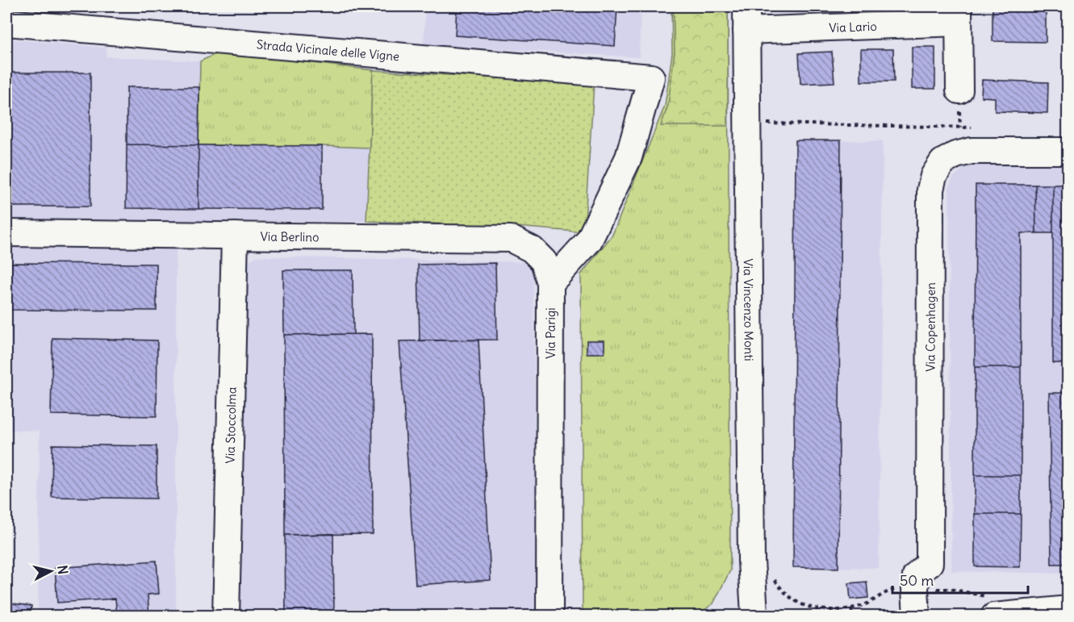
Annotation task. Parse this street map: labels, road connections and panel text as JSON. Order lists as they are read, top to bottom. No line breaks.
{"streets":{"street":["Via Lario","Strada Vicinale delle Vigne","Via Berlino","Via Vincenzo Monti","Via Copenhagen","Via Parigi","Via Stoccolma"]},"crossings":[["Via Lario","Via Vincenzo Monti"],["Strada Vicinale delle Vigne","Via Berlino"],["Strada Vicinale delle Vigne","Via Parigi"],["Via Berlino","Via Parigi"],["Via Berlino","Via Stoccolma"]],"scale_bar":"50 m","north":"right"}
